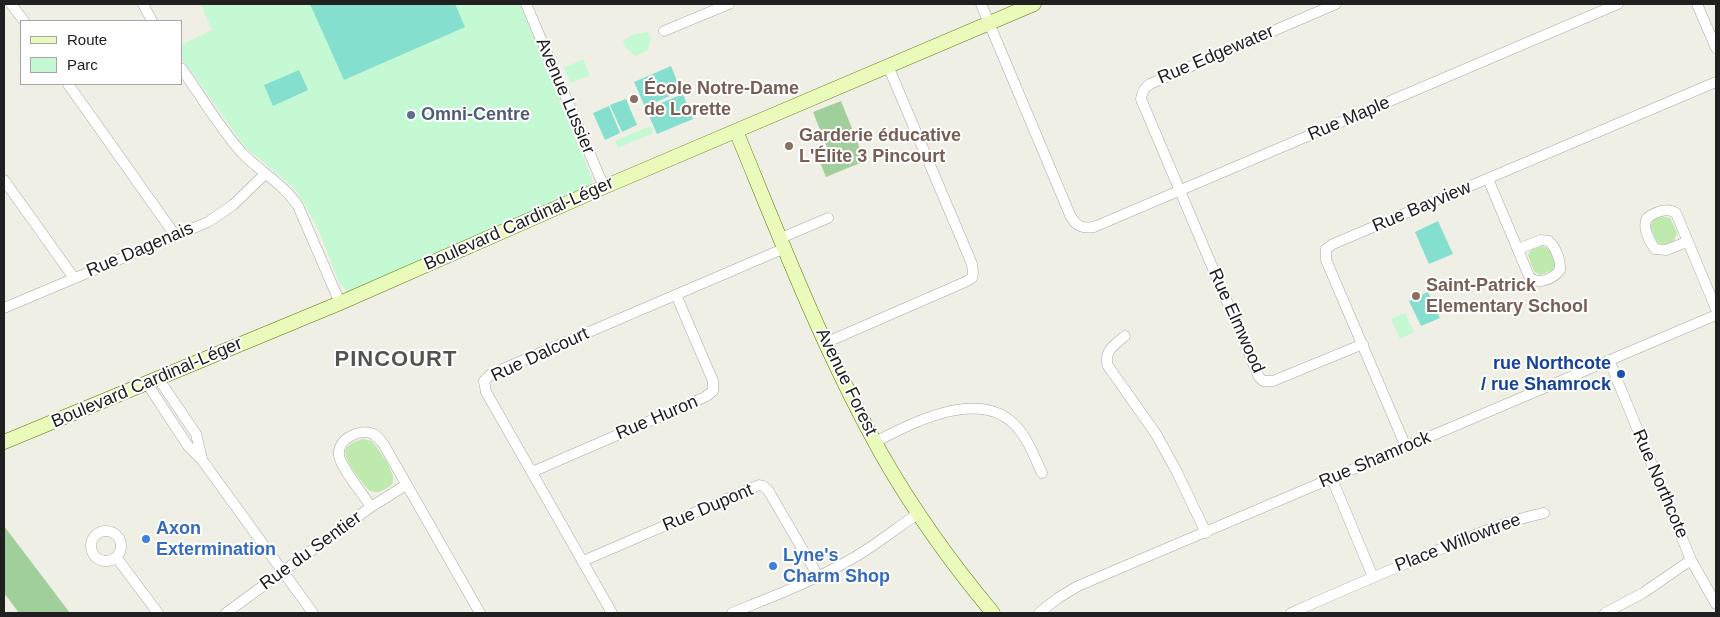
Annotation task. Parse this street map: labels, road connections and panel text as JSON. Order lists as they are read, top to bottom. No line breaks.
{"streets":{"street":["Rue Edgewater","Avenue Lussier","Rue Maple","Rue Bayview","Boulevard Cardinal-Léger","Rue Dagenais","Rue Elmwood","Rue Dalcourt","Avenue Forest","Rue Huron","Rue Shamrock","Rue Northcote","Rue Dupont","Place Willowtree","Rue du Sentier"]},"crossings":[["Rue Edgewater","Rue Maple"],["Rue Edgewater","Rue Elmwood"],["Avenue Lussier","Boulevard Cardinal-Léger"],["Rue Maple","Boulevard Cardinal-Léger"],["Rue Maple","Rue Elmwood"],["Rue Bayview","Rue Elmwood"],["Rue Bayview","Rue Shamrock"],["Boulevard Cardinal-Léger","Avenue Forest"],["Rue Dalcourt","Avenue Forest"],["Rue Dalcourt","Rue Huron"],["Rue Dalcourt","Rue Dupont"],["Rue Shamrock","Rue Northcote"],["Rue Shamrock","Place Willowtree"]],"districts":["PINCOURT"],"places":["École Notre-Dame de Lorette","Omni-Centre","Garderie éducative L'Élite 3 Pincourt","Saint-Patrick Elementary School","rue Northcote / rue Shamrock","Axon Extermination","Lyne's Charm Shop"],"legend":["Route","Parc"]}
